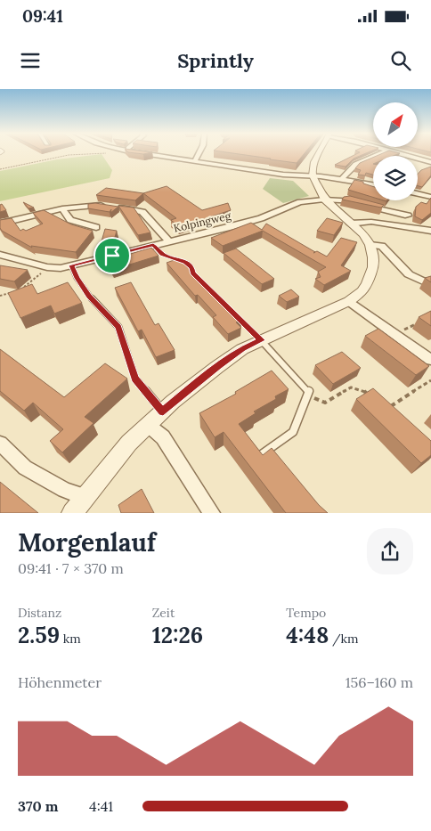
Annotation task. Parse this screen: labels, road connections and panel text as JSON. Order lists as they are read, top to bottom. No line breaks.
{"streets":{"street":["Kolpingweg"]},"north":"top right","page":{"status":"09:41","header":"Sprintly","heading":["Morgenlauf","09:41 · 7 × 370 m"],"stats":[["Distanz","2.59 km"],["Zeit","12:26"],["Tempo","4:48 /km"]],"chart":["Höhenmeter","156–160 m"],"list":[{"name":"370 m","note":"4:41"}]}}
